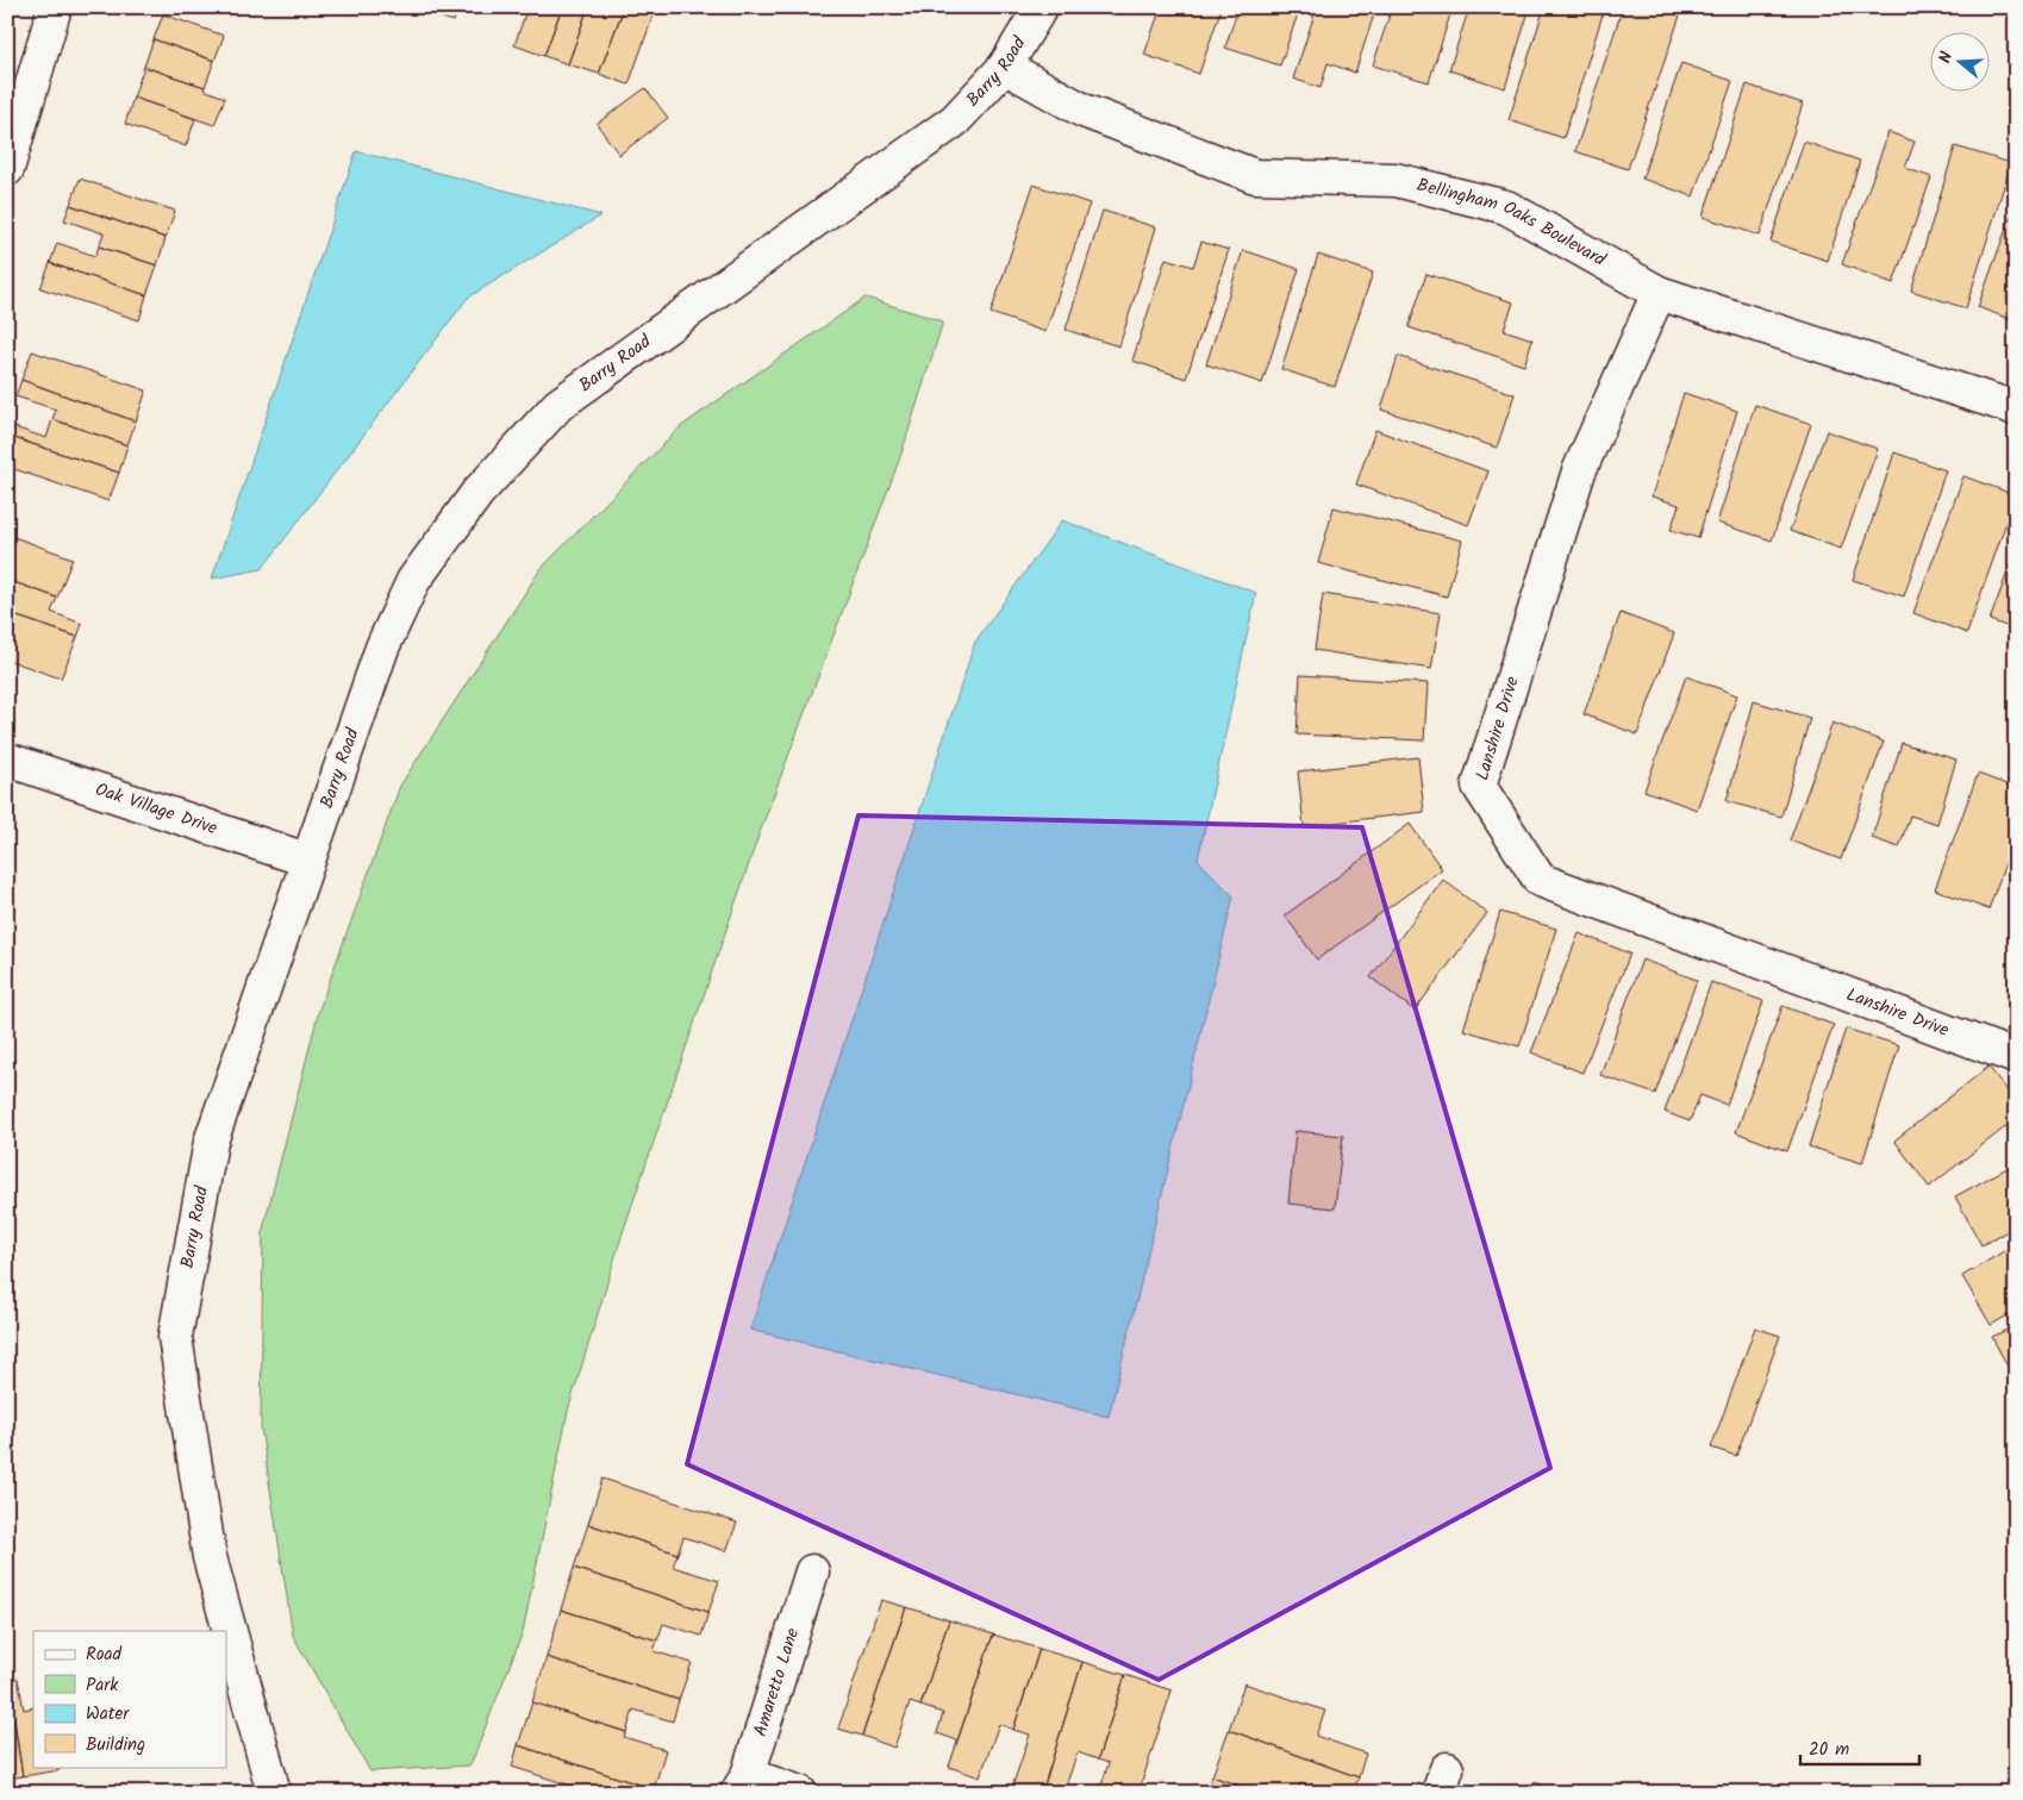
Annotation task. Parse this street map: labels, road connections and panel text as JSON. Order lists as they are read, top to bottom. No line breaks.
{"streets":{"street":["Barry Road","Bellingham Oaks Boulevard","Lanshire Drive","Oak Village Drive","Amaretto Lane"]},"crossings":[["Barry Road","Bellingham Oaks Boulevard"],["Barry Road","Oak Village Drive"],["Bellingham Oaks Boulevard","Lanshire Drive"]],"legend":["Road","Park","Water","Building"],"scale_bar":"20 m","north":"left"}
